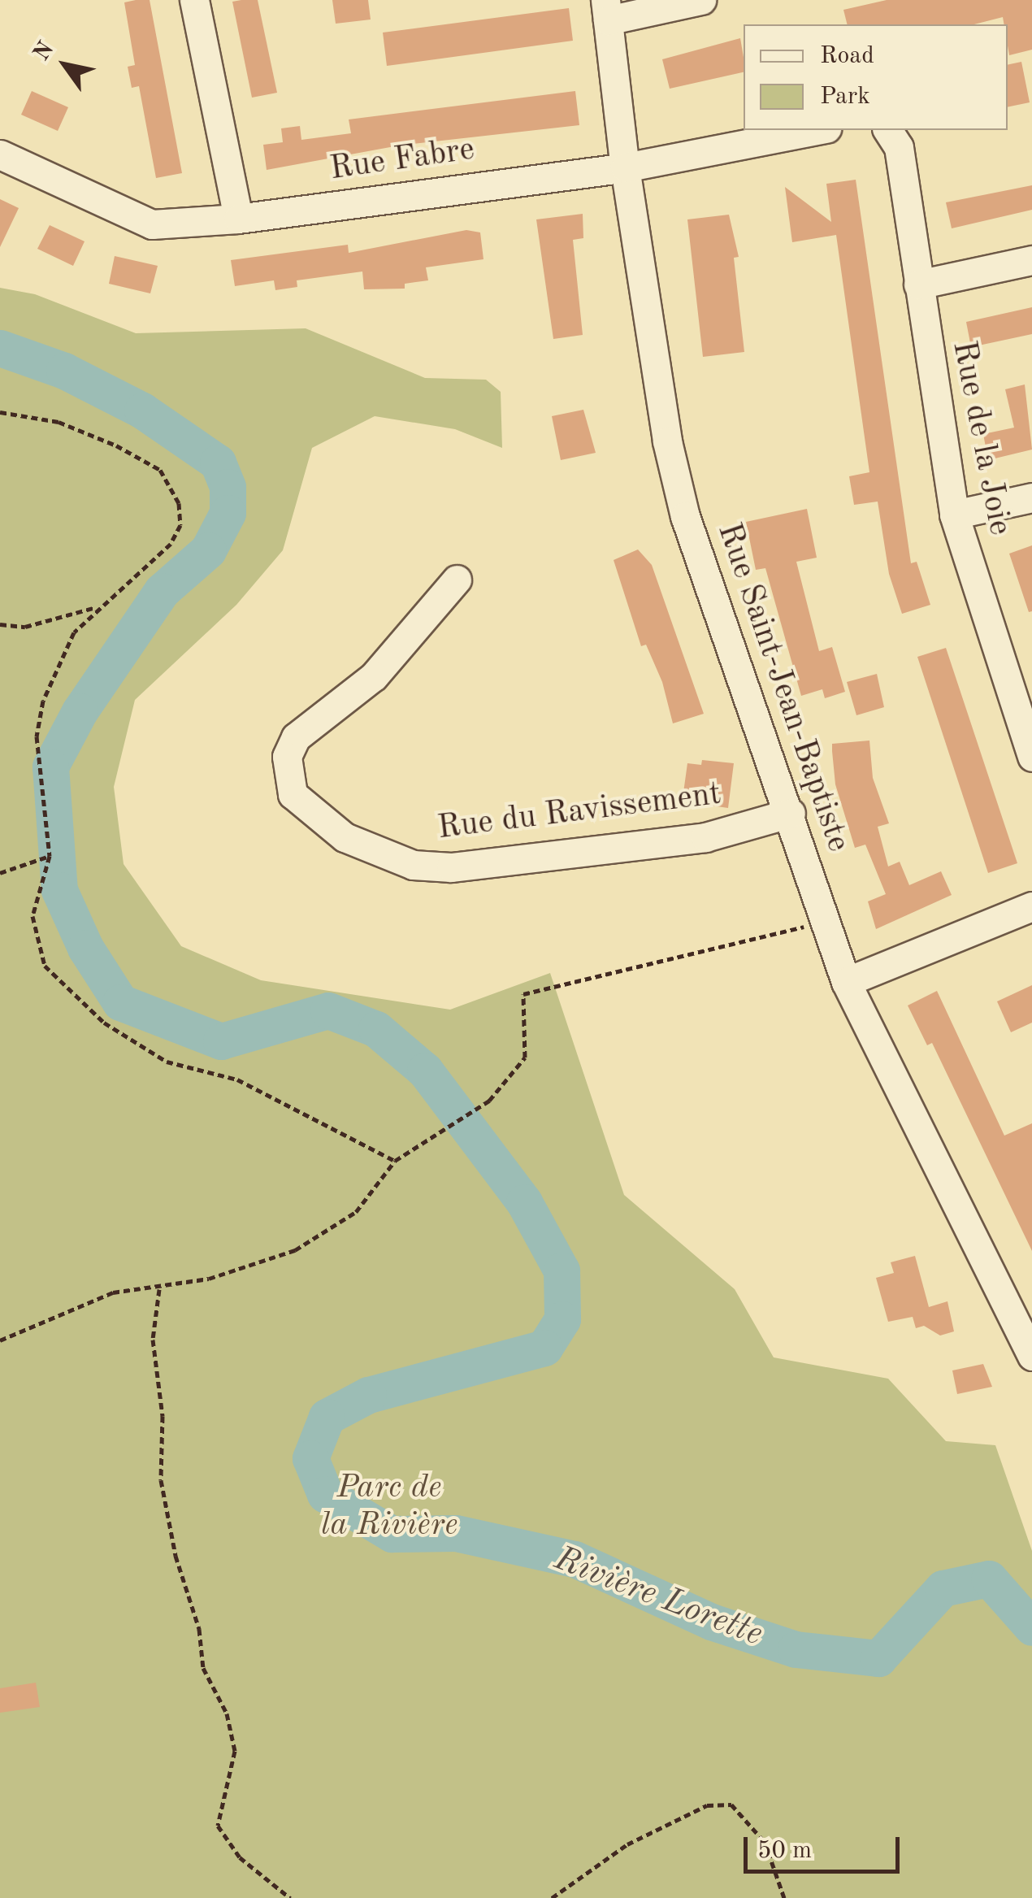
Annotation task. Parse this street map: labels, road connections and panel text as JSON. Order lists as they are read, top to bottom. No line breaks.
{"streets":{"street":["Rue Fabre","Rue de la Joie","Rue Saint-Jean-Baptiste","Rue du Ravissement"]},"crossings":[["Rue Fabre","Rue Saint-Jean-Baptiste"],["Rue Saint-Jean-Baptiste","Rue du Ravissement"]],"water":["Rivière Lorette"],"parks":["Parc de la Rivière"],"legend":["Road","Park"],"scale_bar":"50 m","north":"top left"}
